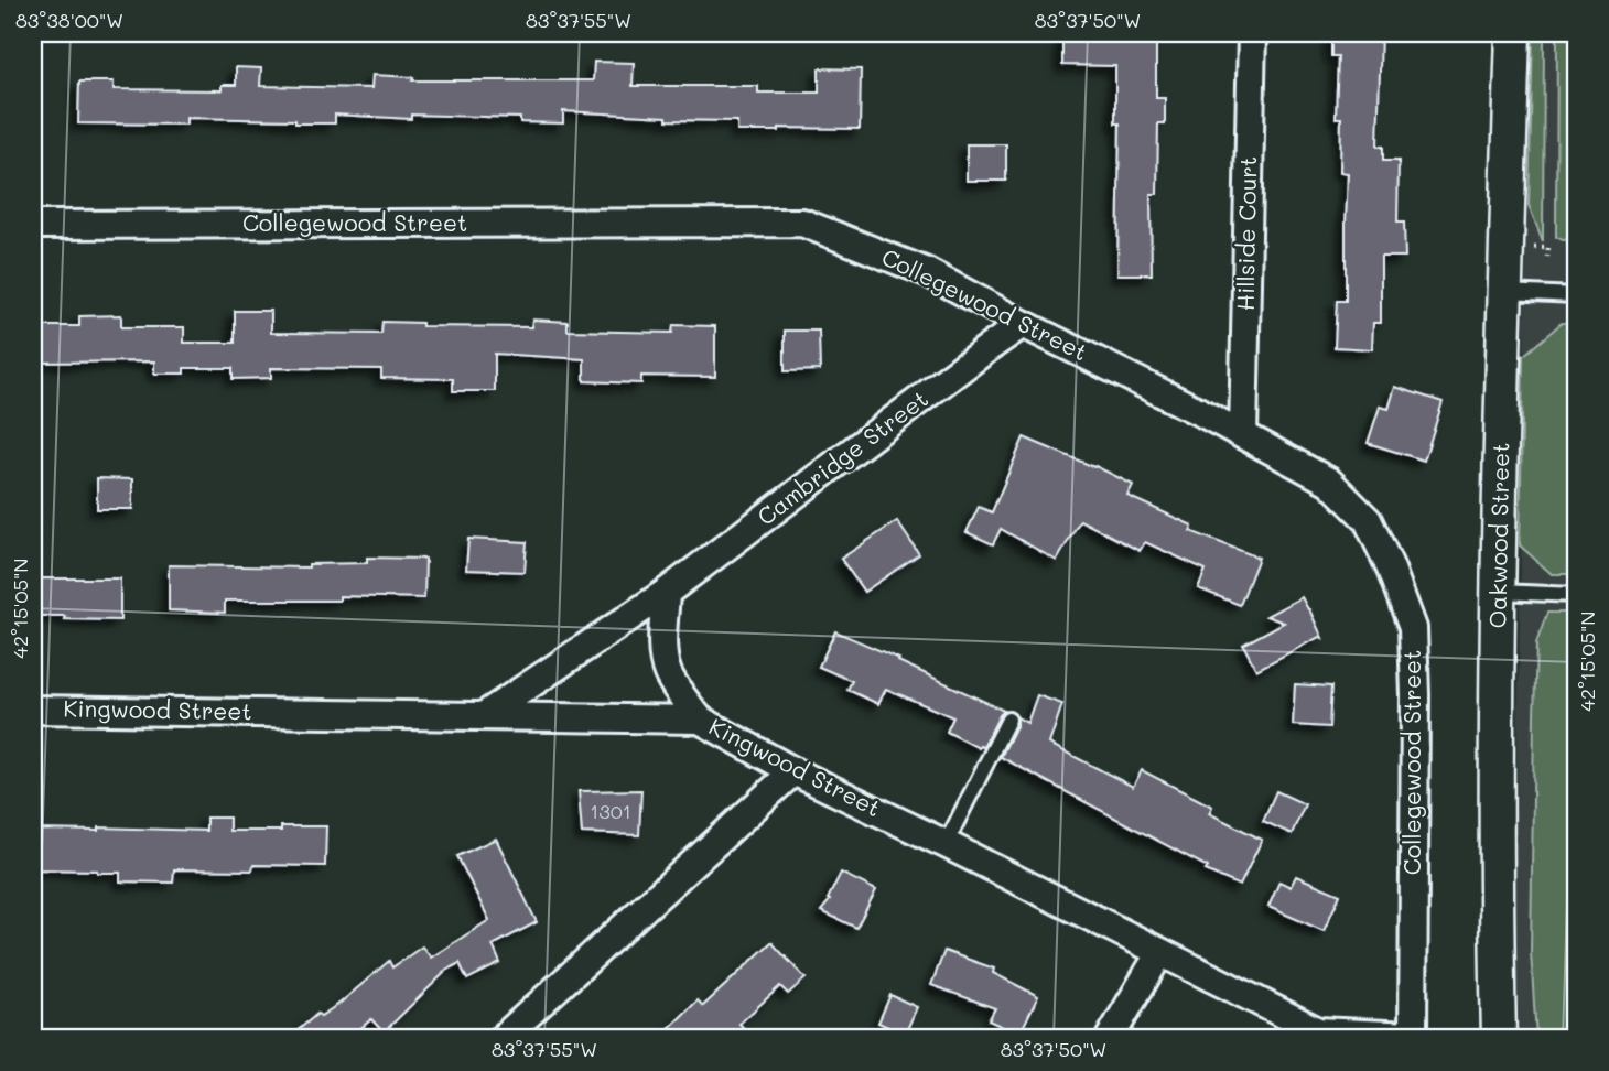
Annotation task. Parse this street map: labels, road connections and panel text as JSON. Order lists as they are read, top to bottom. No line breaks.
{"streets":{"street":["Collegewood Street","Hillside Court","Cambridge Street","Oakwood Street","Kingwood Street"]},"crossings":[["Collegewood Street","Hillside Court"],["Collegewood Street","Cambridge Street"],["Collegewood Street","Kingwood Street"],["Cambridge Street","Kingwood Street"]],"house_numbers":["1301"],"coordinates":["83°38'00\"W","83°37'55\"W","83°37'50\"W","42°15'05\"N"]}
